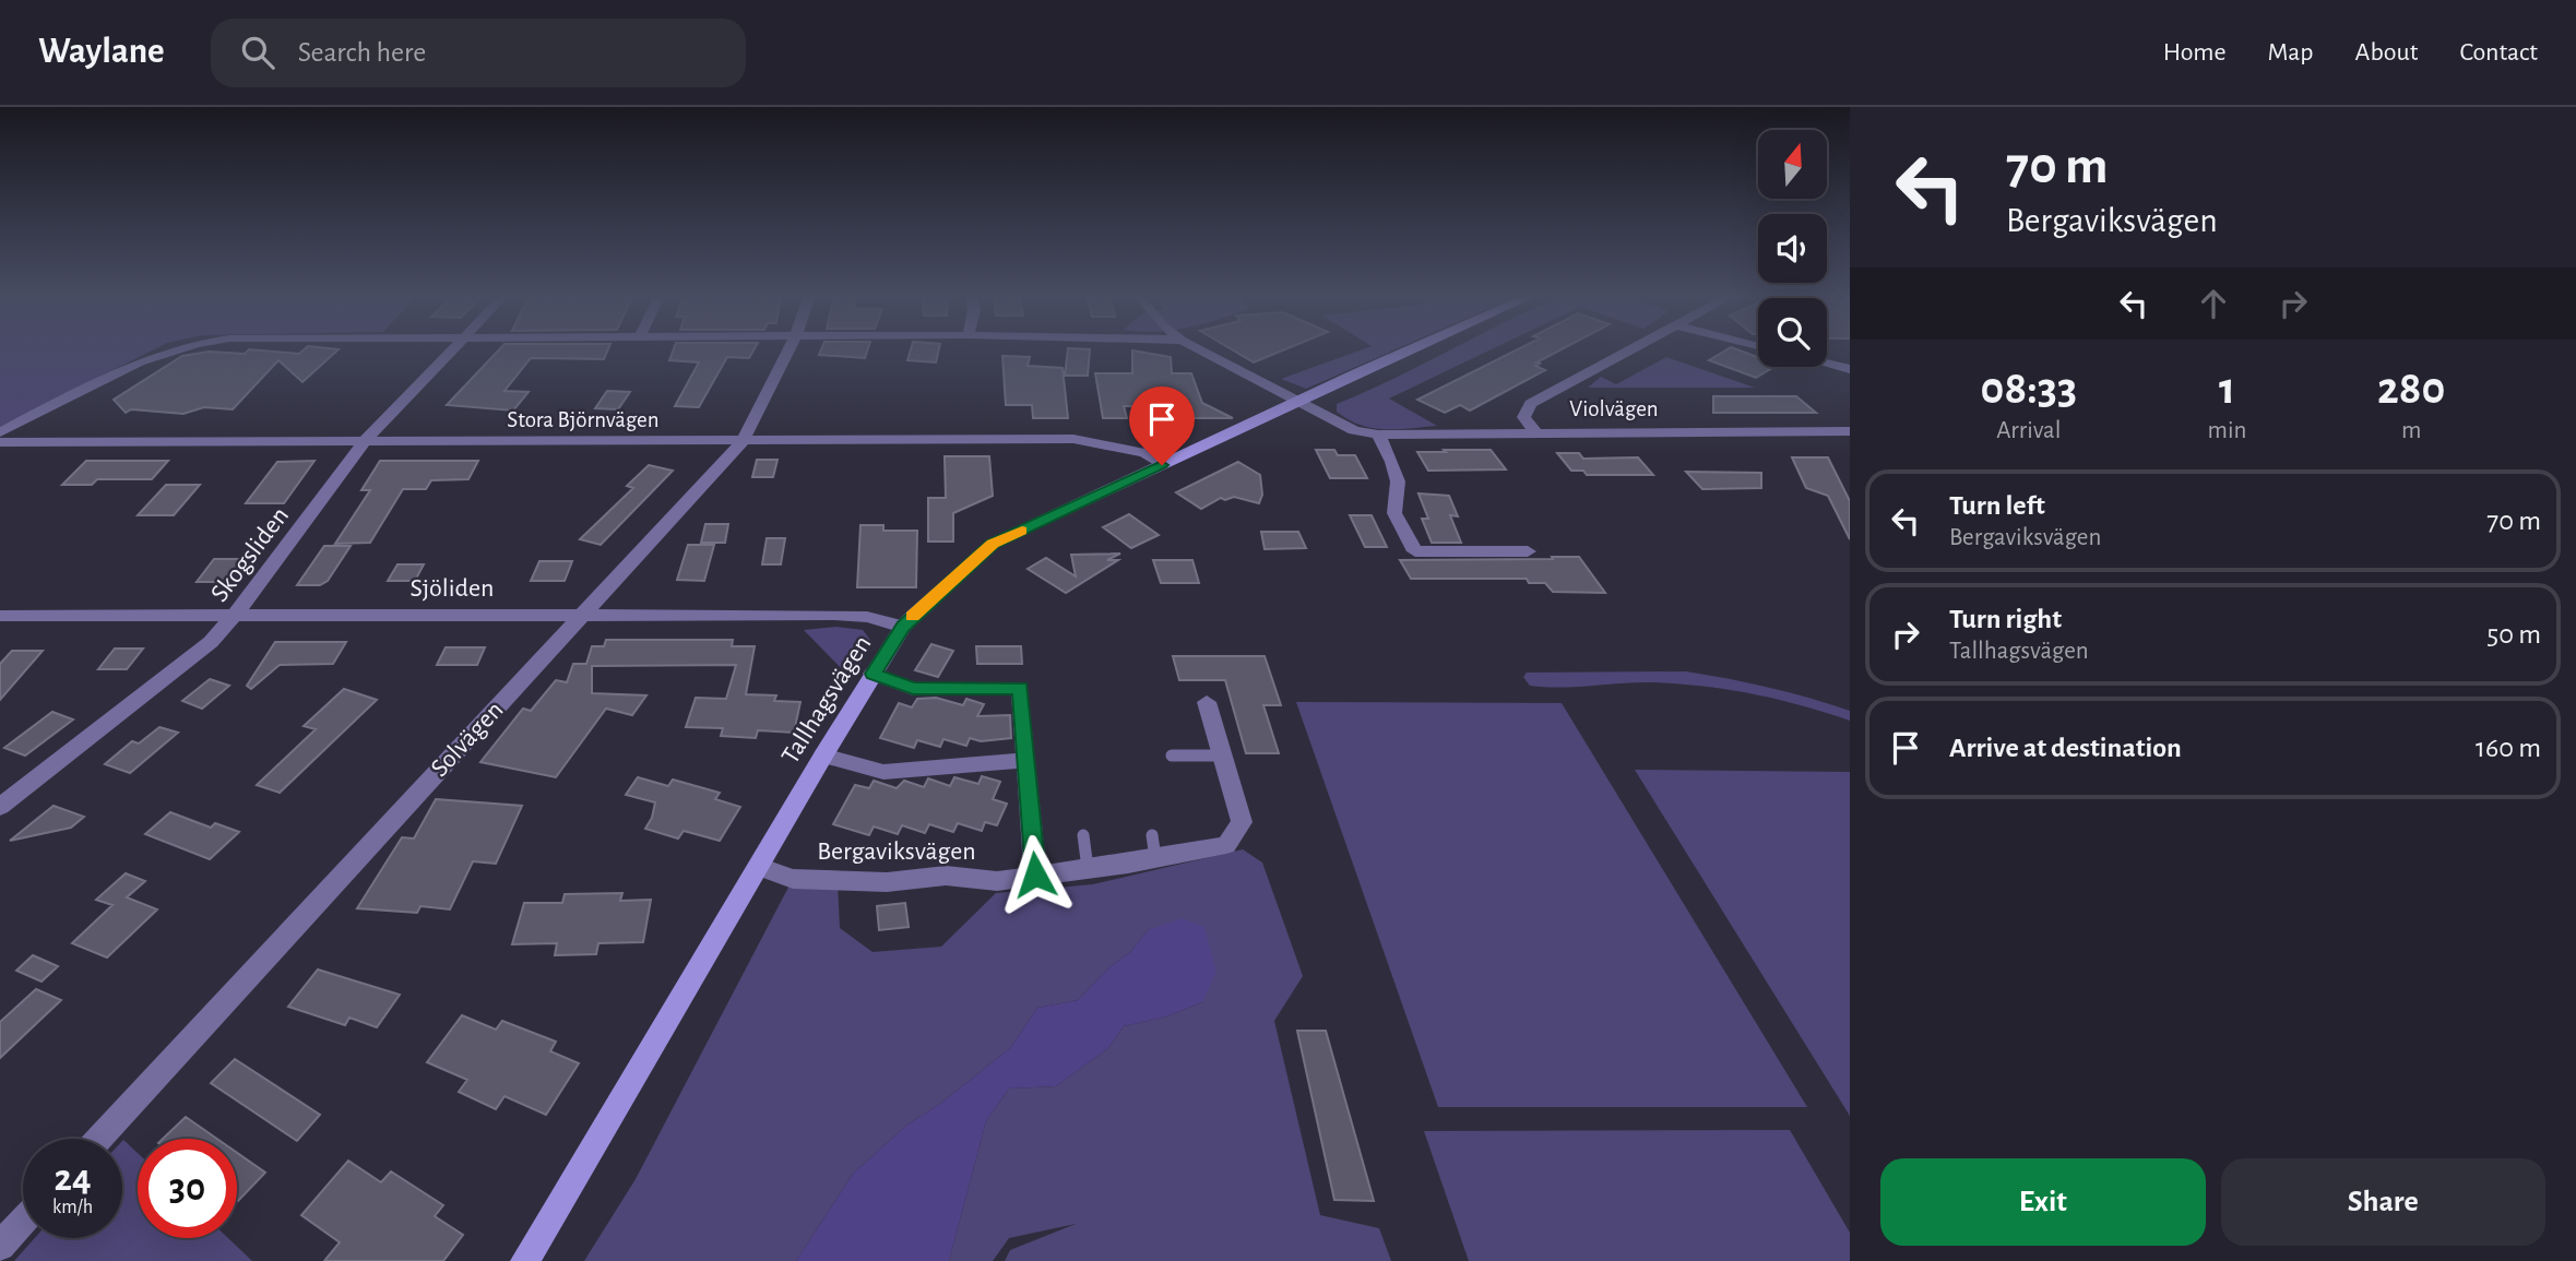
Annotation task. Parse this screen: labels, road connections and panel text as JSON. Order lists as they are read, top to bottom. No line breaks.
{"streets":{"main road":["Tallhagsvägen"],"street":["Violvägen","Stora Björnvägen","Skogsliden","Sjöliden","Solvägen","Bergaviksvägen"]},"crossings":[["Violvägen","Tallhagsvägen"],["Stora Björnvägen","Skogsliden"],["Stora Björnvägen","Tallhagsvägen"],["Stora Björnvägen","Solvägen"],["Skogsliden","Sjöliden"],["Sjöliden","Tallhagsvägen"],["Sjöliden","Solvägen"],["Tallhagsvägen","Bergaviksvägen"]],"north":"top","page":{"header":"Waylane","search":"Search here","nav":["Home","Map","About","Contact"],"turn":["70 m","Bergaviksvägen"],"eta":["08:33","Arrival","1","min","280","m"],"list":[{"name":"Turn left","note":"Bergaviksvägen","value":"70 m"},{"name":"Turn right","note":"Tallhagsvägen","value":"50 m"},{"name":"Arrive at destination","value":"160 m"}],"speed":"24 km/h","limit":"30","buttons":["Exit","Share"]}}
